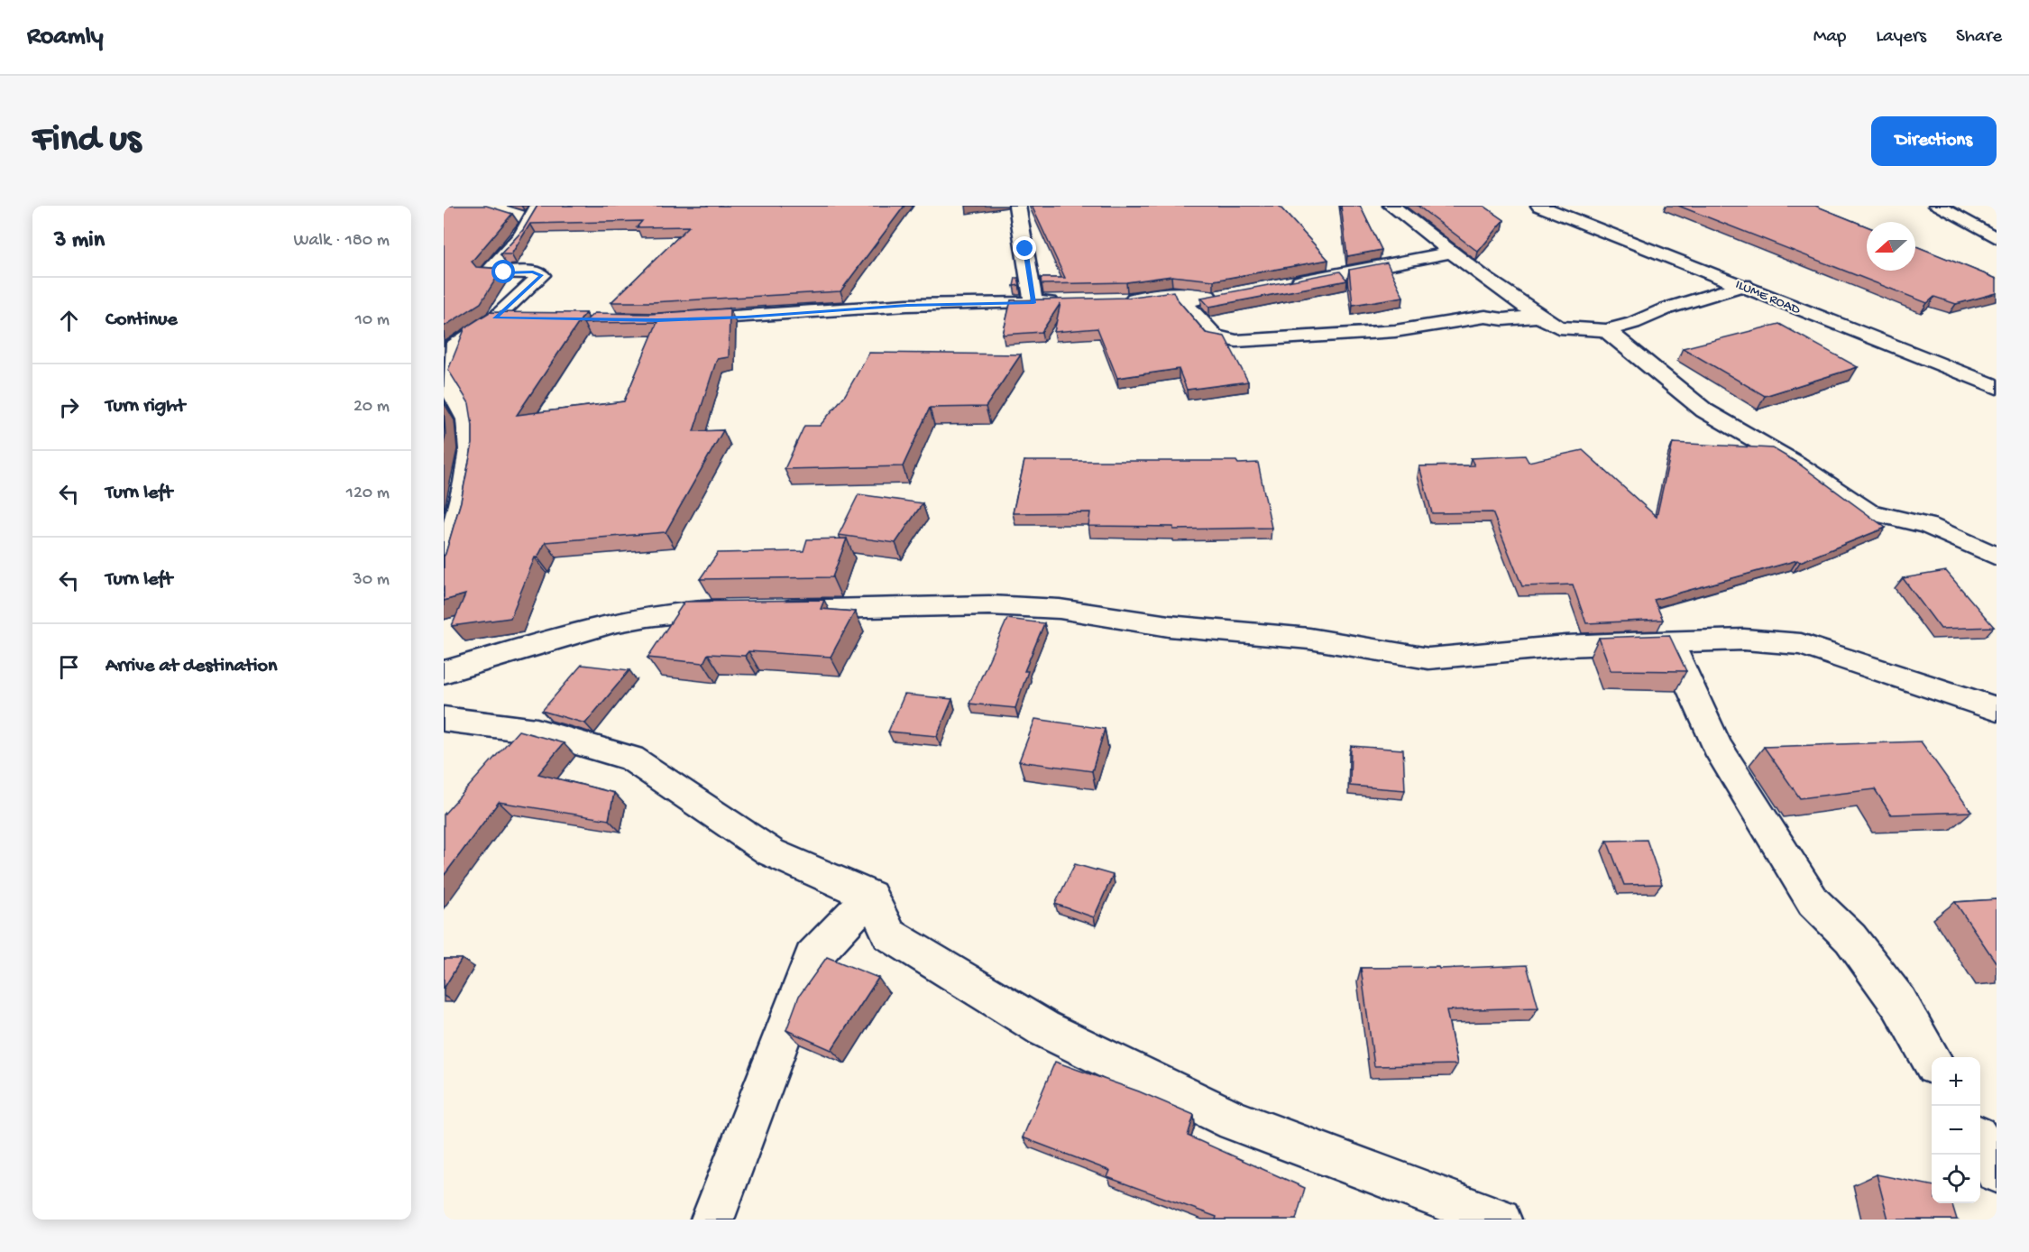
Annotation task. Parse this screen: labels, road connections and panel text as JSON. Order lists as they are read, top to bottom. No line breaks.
{"streets":{"street":["ILUME ROAD"]},"north":"left","page":{"header":"Roamly","nav":["Map","Layers","Share"],"buttons":"Directions","title":"Find us","heading":["3 min","Walk · 180 m"],"list":[["Continue","10 m"],["Turn right","20 m"],["Turn left","120 m"],["Turn left","30 m"],"Arrive at destination"],"map_buttons":["+","−"]}}
